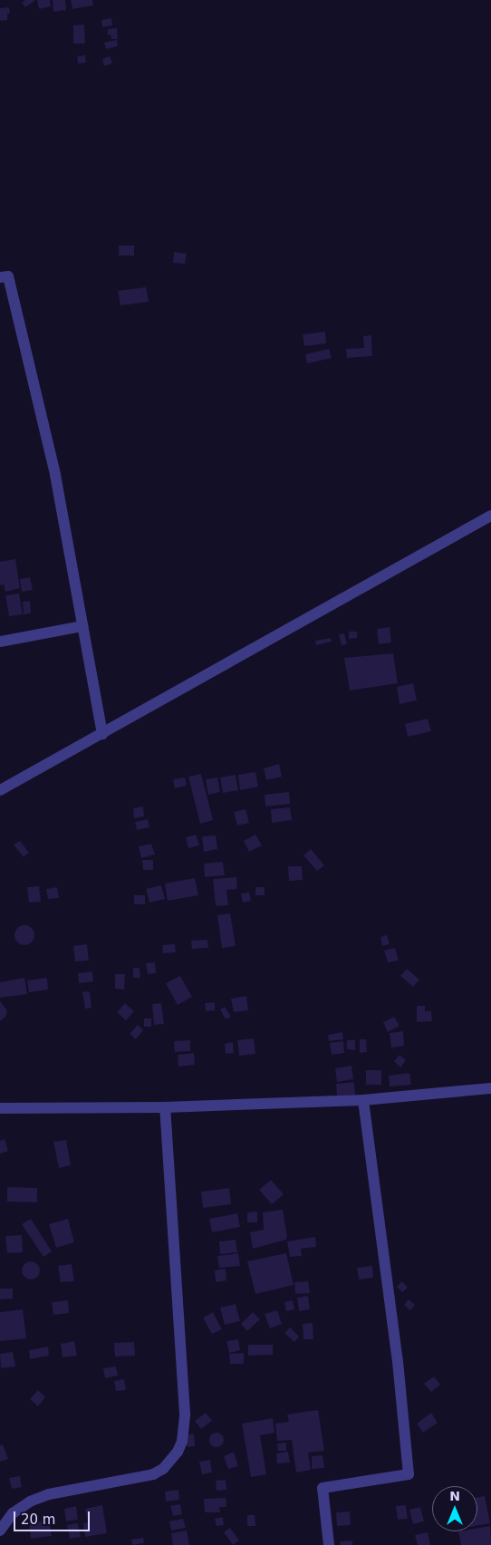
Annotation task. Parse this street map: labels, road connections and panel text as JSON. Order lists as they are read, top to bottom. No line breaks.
{"scale_bar":"20 m","north":"top"}
